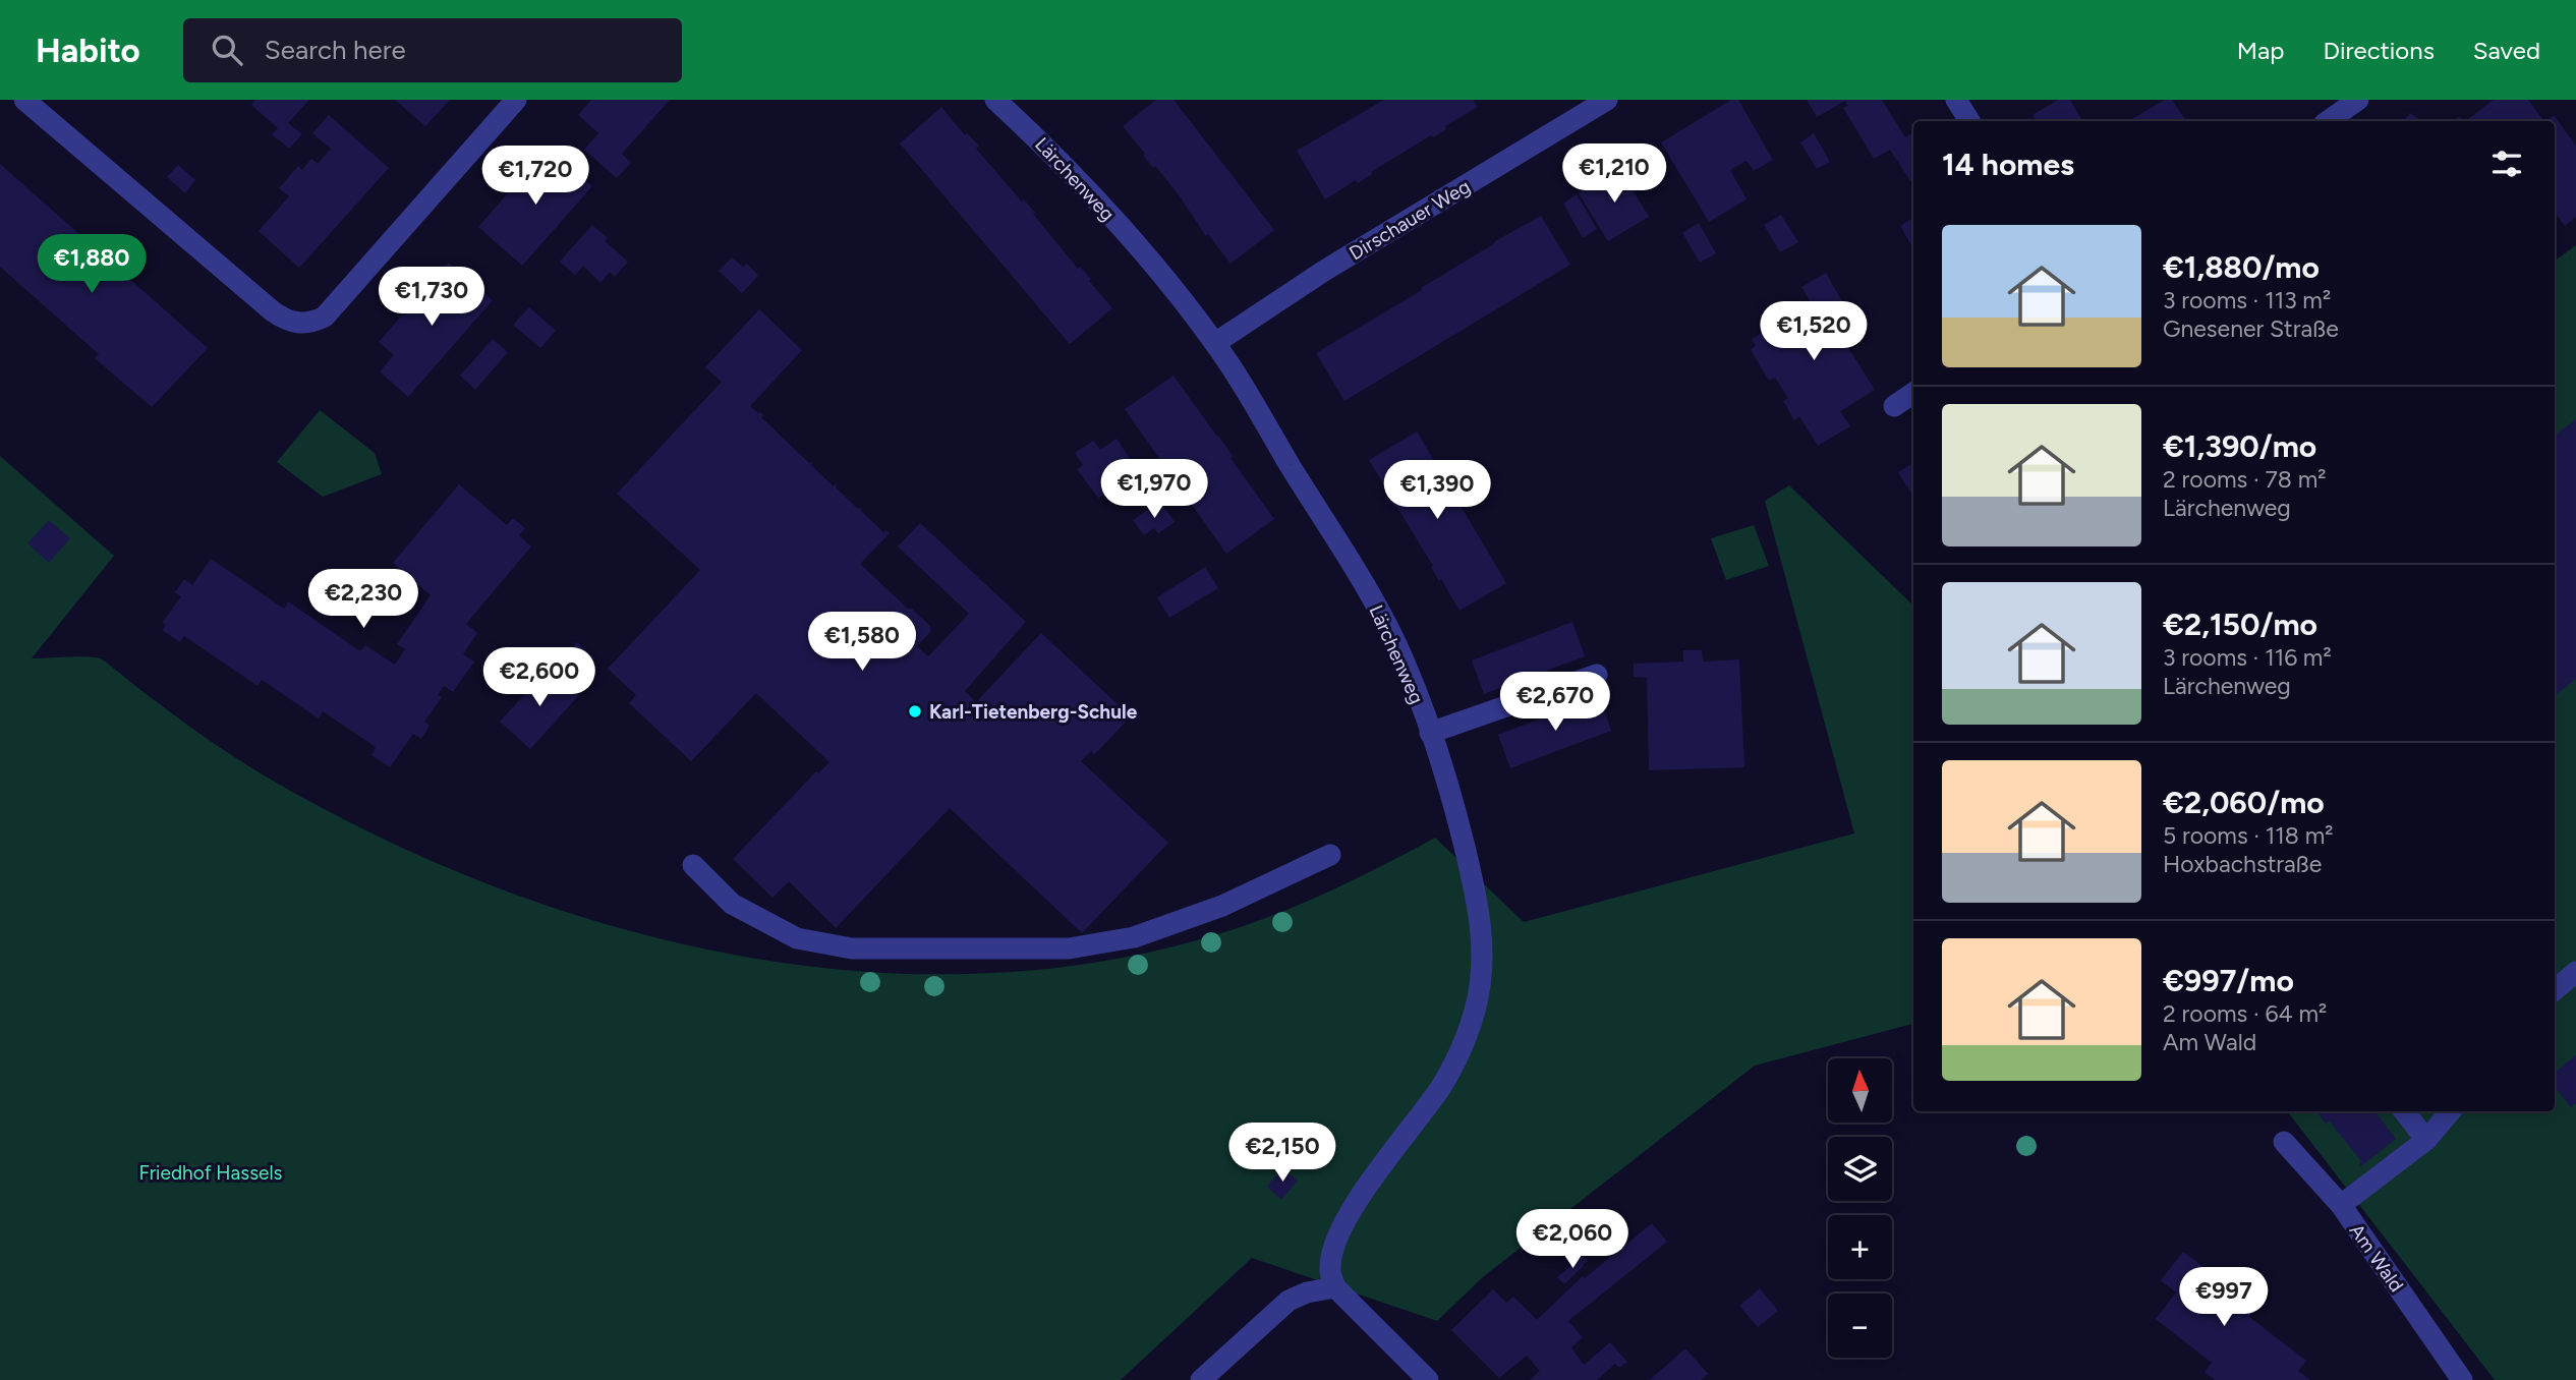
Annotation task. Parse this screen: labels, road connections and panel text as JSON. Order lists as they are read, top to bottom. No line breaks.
{"streets":{"street":["Lärchenweg","Dirschauer Weg","Am Wald"]},"crossings":[["Lärchenweg","Dirschauer Weg"]],"parks":["Friedhof Hassels"],"places":["Karl-Tietenberg-Schule"],"north":"top","page":{"header":"Habito","search":"Search here","nav":["Map","Directions","Saved"],"heading":"14 homes","price":["€1,210","€1,720","€1,880","€1,730","€1,520","€1,970","€1,390","€2,230","€1,580","€2,600","€2,670","€2,150","€2,060","€997"],"list":[{"name":"€1,880/mo","note":"3 rooms · 113 m² · Gnesener Straße"},{"name":"€1,390/mo","note":"2 rooms · 78 m² · Lärchenweg"},{"name":"€2,150/mo","note":"3 rooms · 116 m² · Lärchenweg"},{"name":"€2,060/mo","note":"5 rooms · 118 m² · Hoxbachstraße"},{"name":"€997/mo","note":"2 rooms · 64 m² · Am Wald"}],"map_buttons":["+","−"]}}
